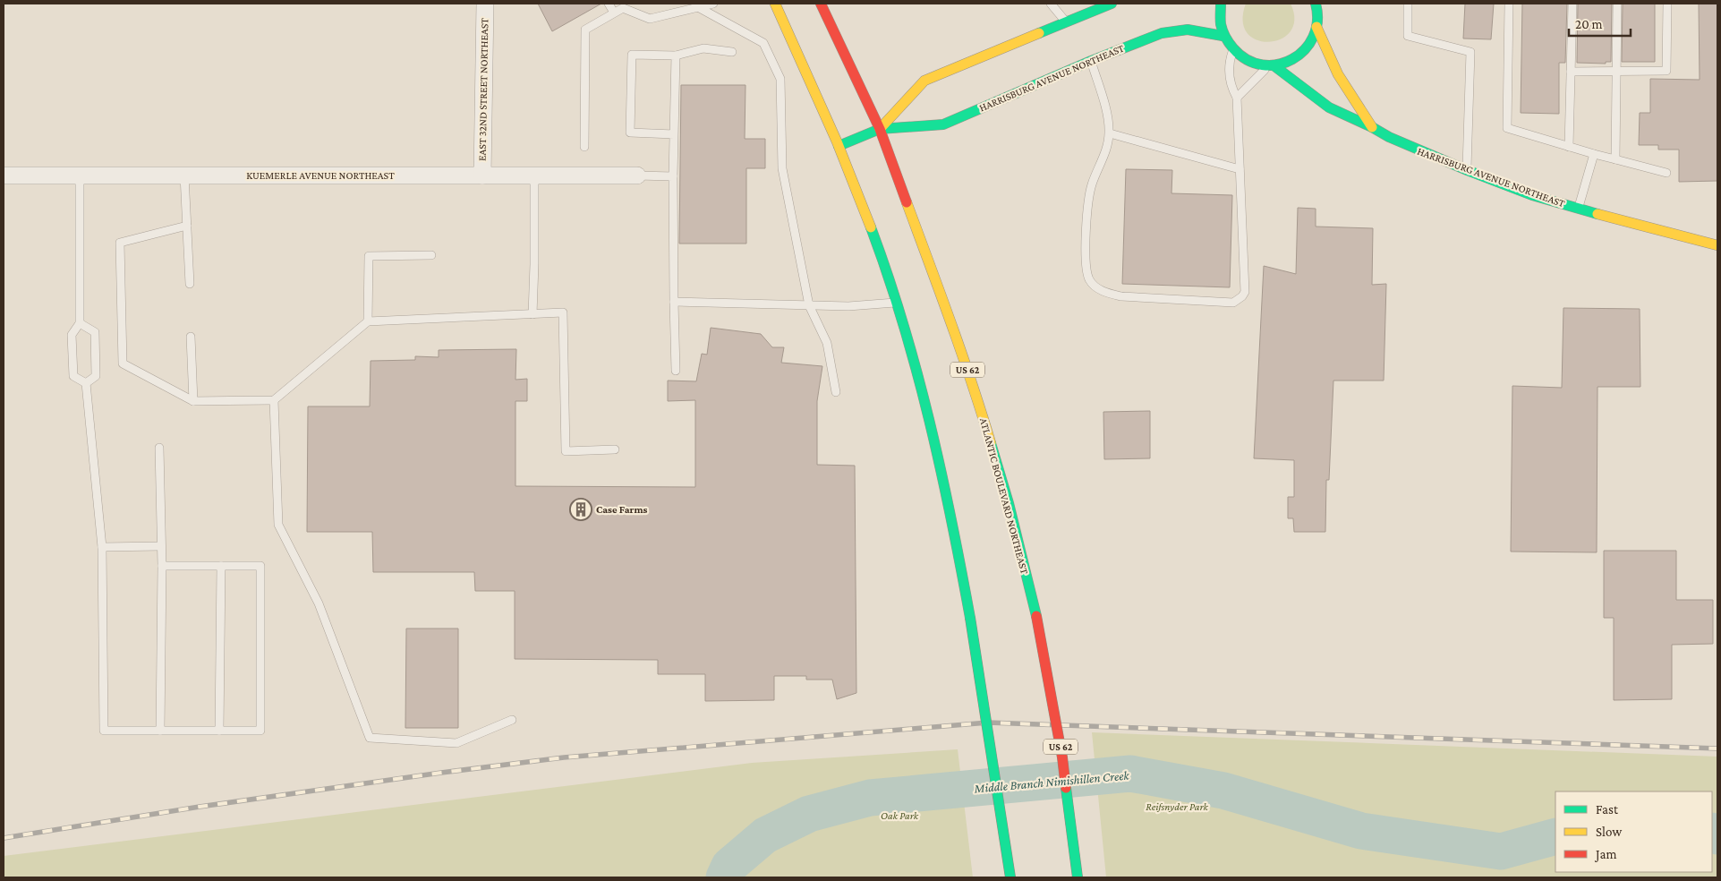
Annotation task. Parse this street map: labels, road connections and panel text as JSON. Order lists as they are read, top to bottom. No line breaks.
{"streets":{"main road":["HARRISBURG AVENUE NORTHEAST","US 62","ATLANTIC BOULEVARD NORTHEAST"],"street":["EAST 32ND STREET NORTHEAST","KUEMERLE AVENUE NORTHEAST"]},"crossings":[["HARRISBURG AVENUE NORTHEAST","US 62"],["HARRISBURG AVENUE NORTHEAST","ATLANTIC BOULEVARD NORTHEAST"],["EAST 32ND STREET NORTHEAST","KUEMERLE AVENUE NORTHEAST"],["US 62","ATLANTIC BOULEVARD NORTHEAST"]],"water":["Middle Branch Nimishillen Creek"],"parks":["Reifsnyder Park","Oak Park"],"places":{"building":["Case Farms"]},"legend":["Fast","Slow","Jam"],"scale_bar":"20 m"}
